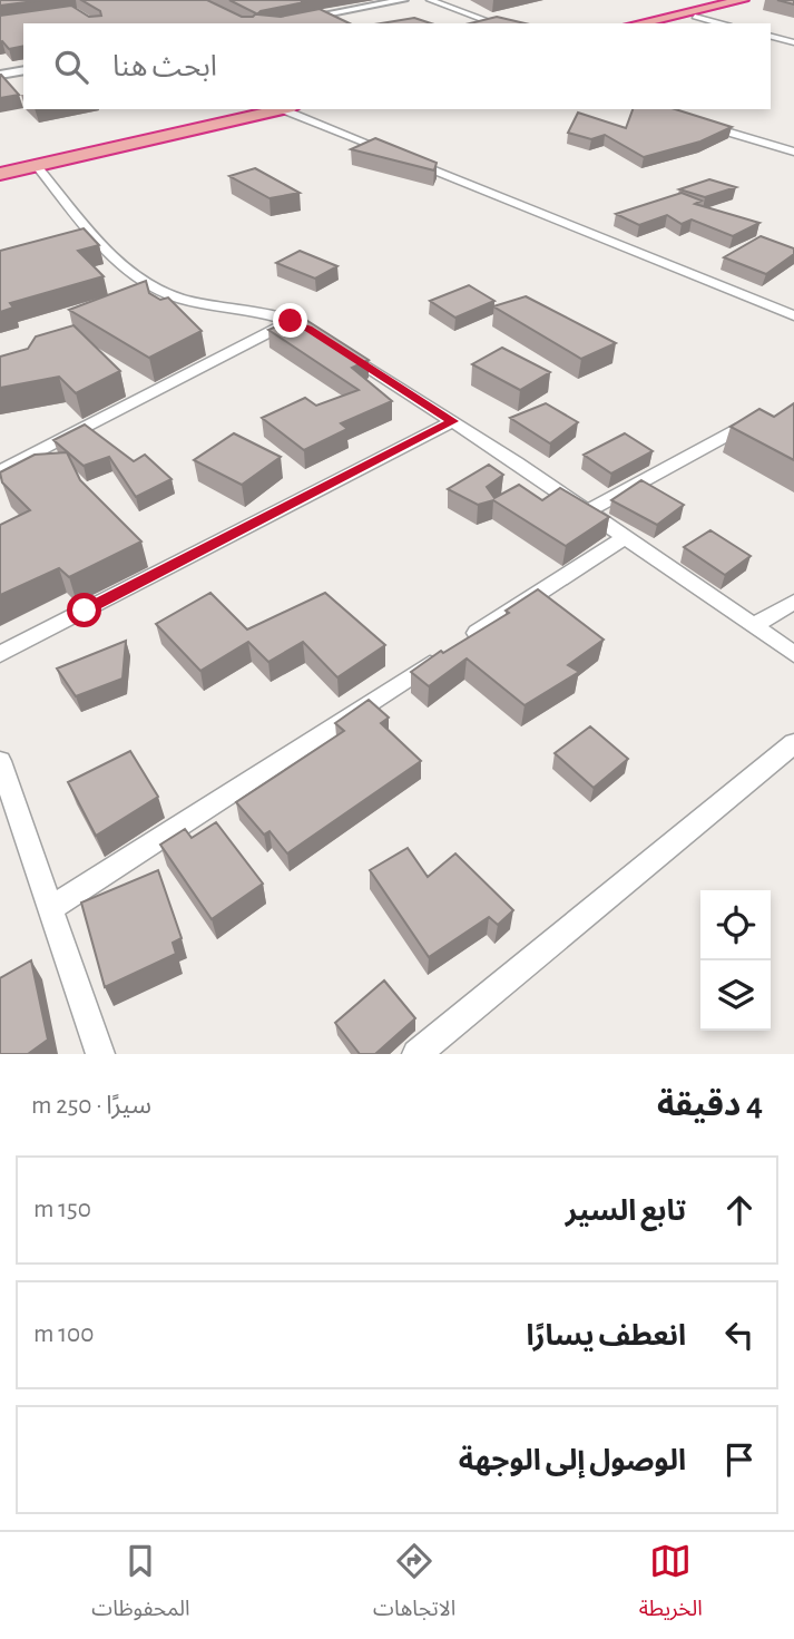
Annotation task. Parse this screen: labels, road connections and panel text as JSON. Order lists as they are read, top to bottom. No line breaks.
{"page":{"search":"ابحث هنا","heading":["4 دقيقة","سيرًا · 250 m"],"list":[["تابع السير","150 m"],["انعطف يسارًا","100 m"],"الوصول إلى الوجهة"],"nav":["الخريطة","الاتجاهات","المحفوظات"]}}
